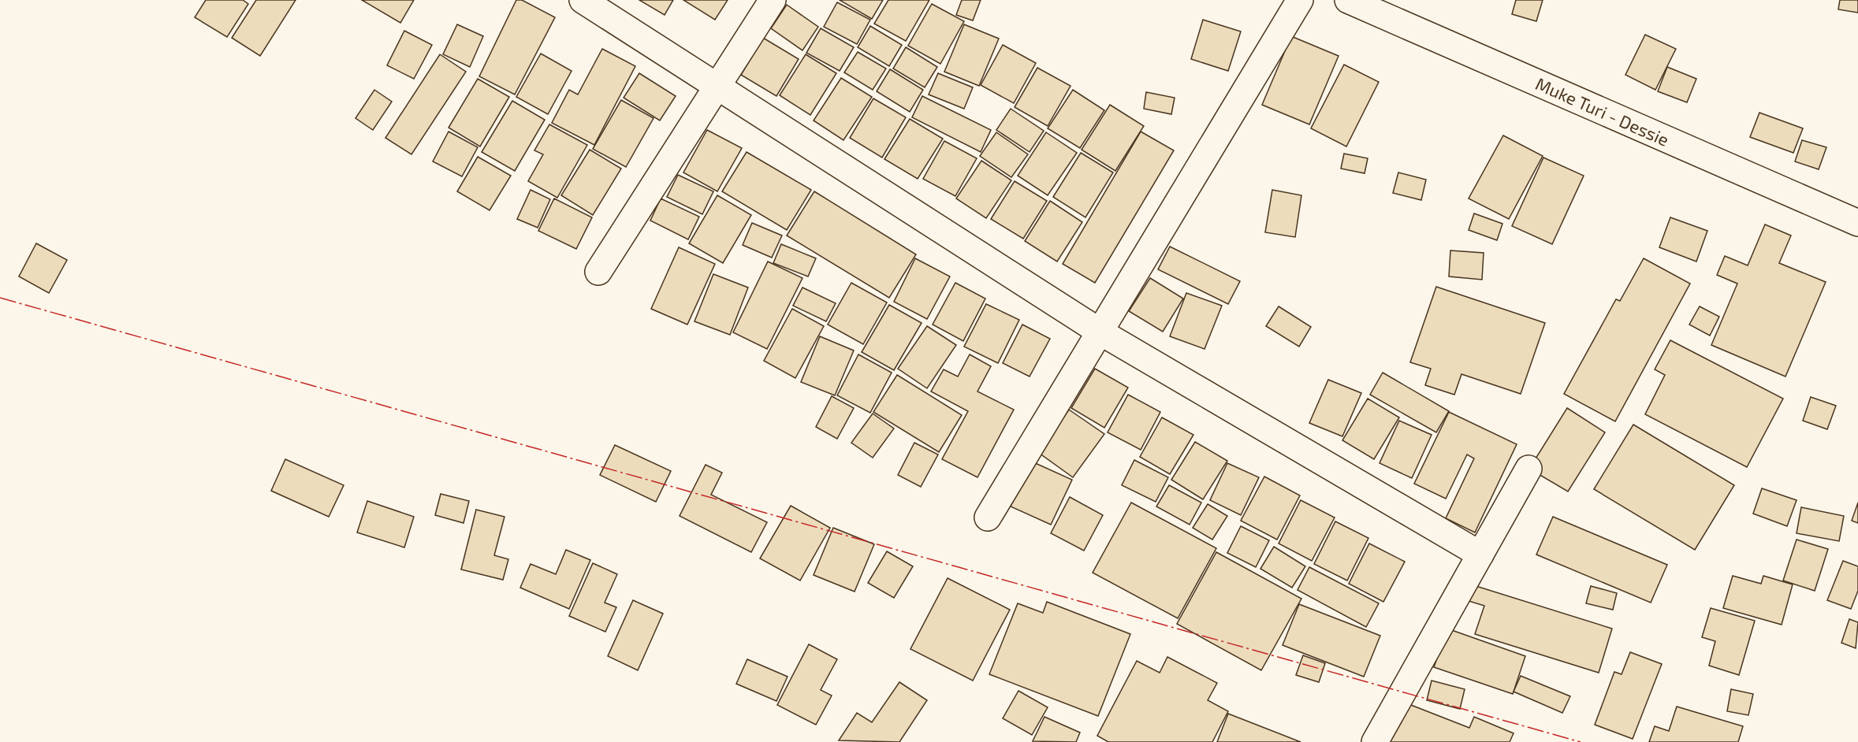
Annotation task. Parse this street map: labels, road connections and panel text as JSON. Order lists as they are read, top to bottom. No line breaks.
{"streets":{"street":["Muke Turi - Dessie"]}}
